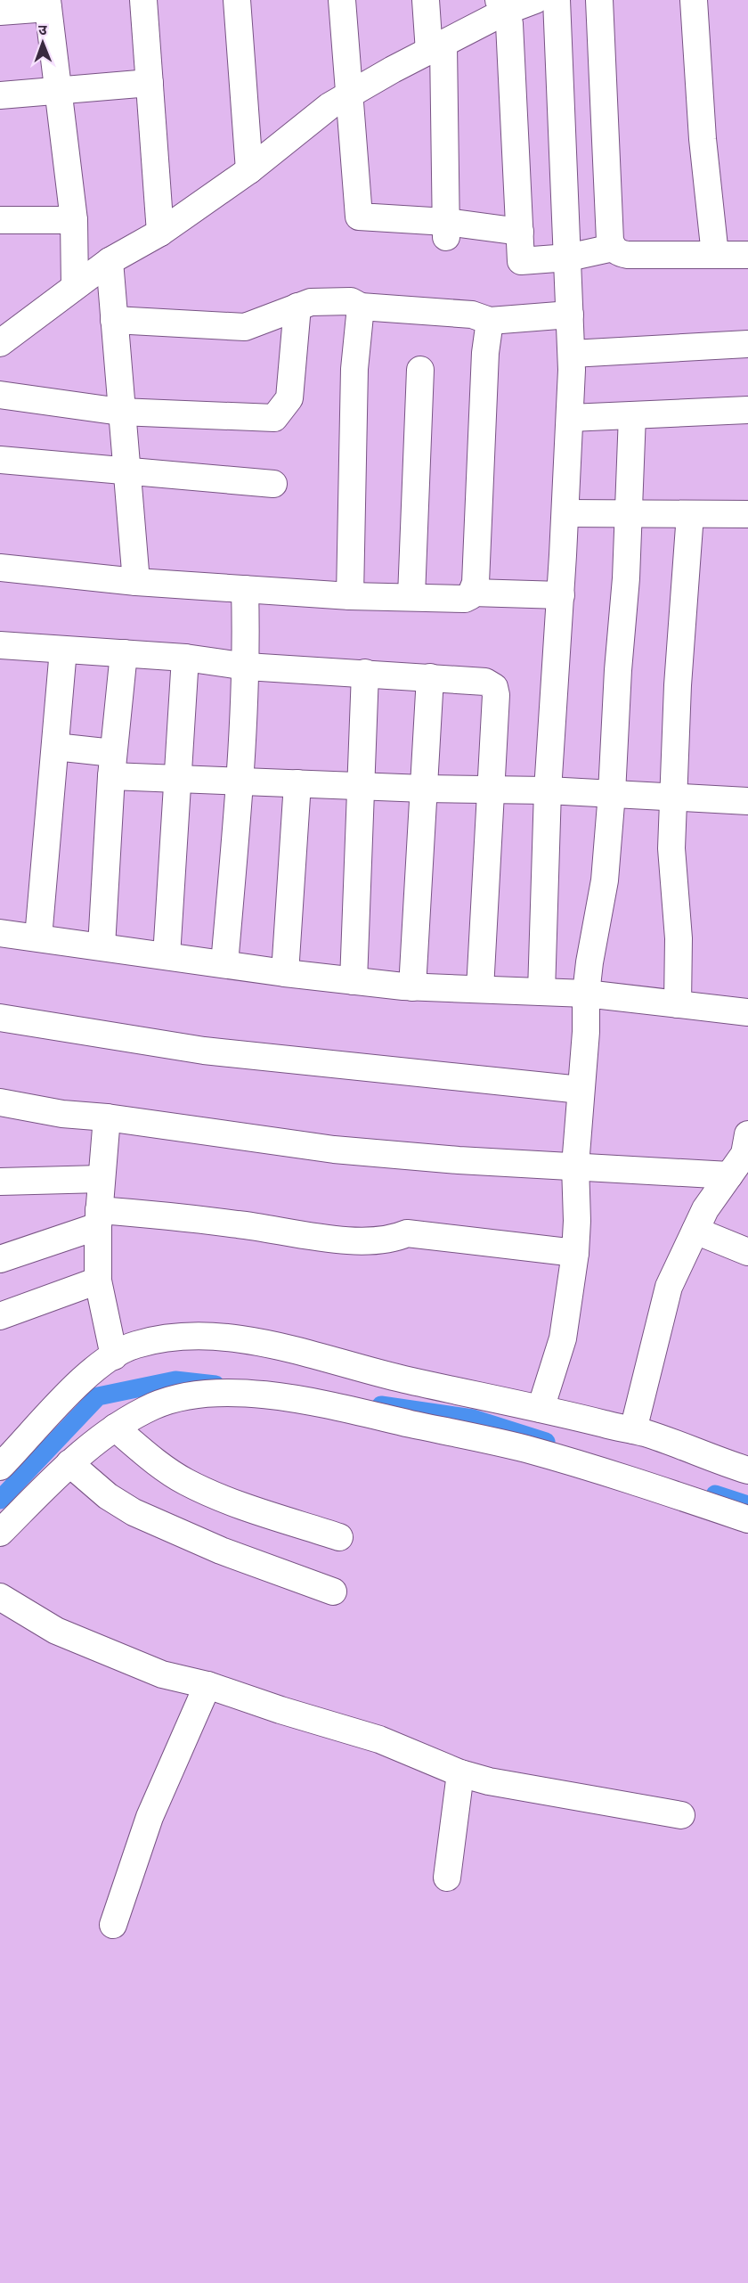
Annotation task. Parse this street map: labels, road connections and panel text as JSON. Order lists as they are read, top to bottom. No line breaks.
{"north":"top"}
